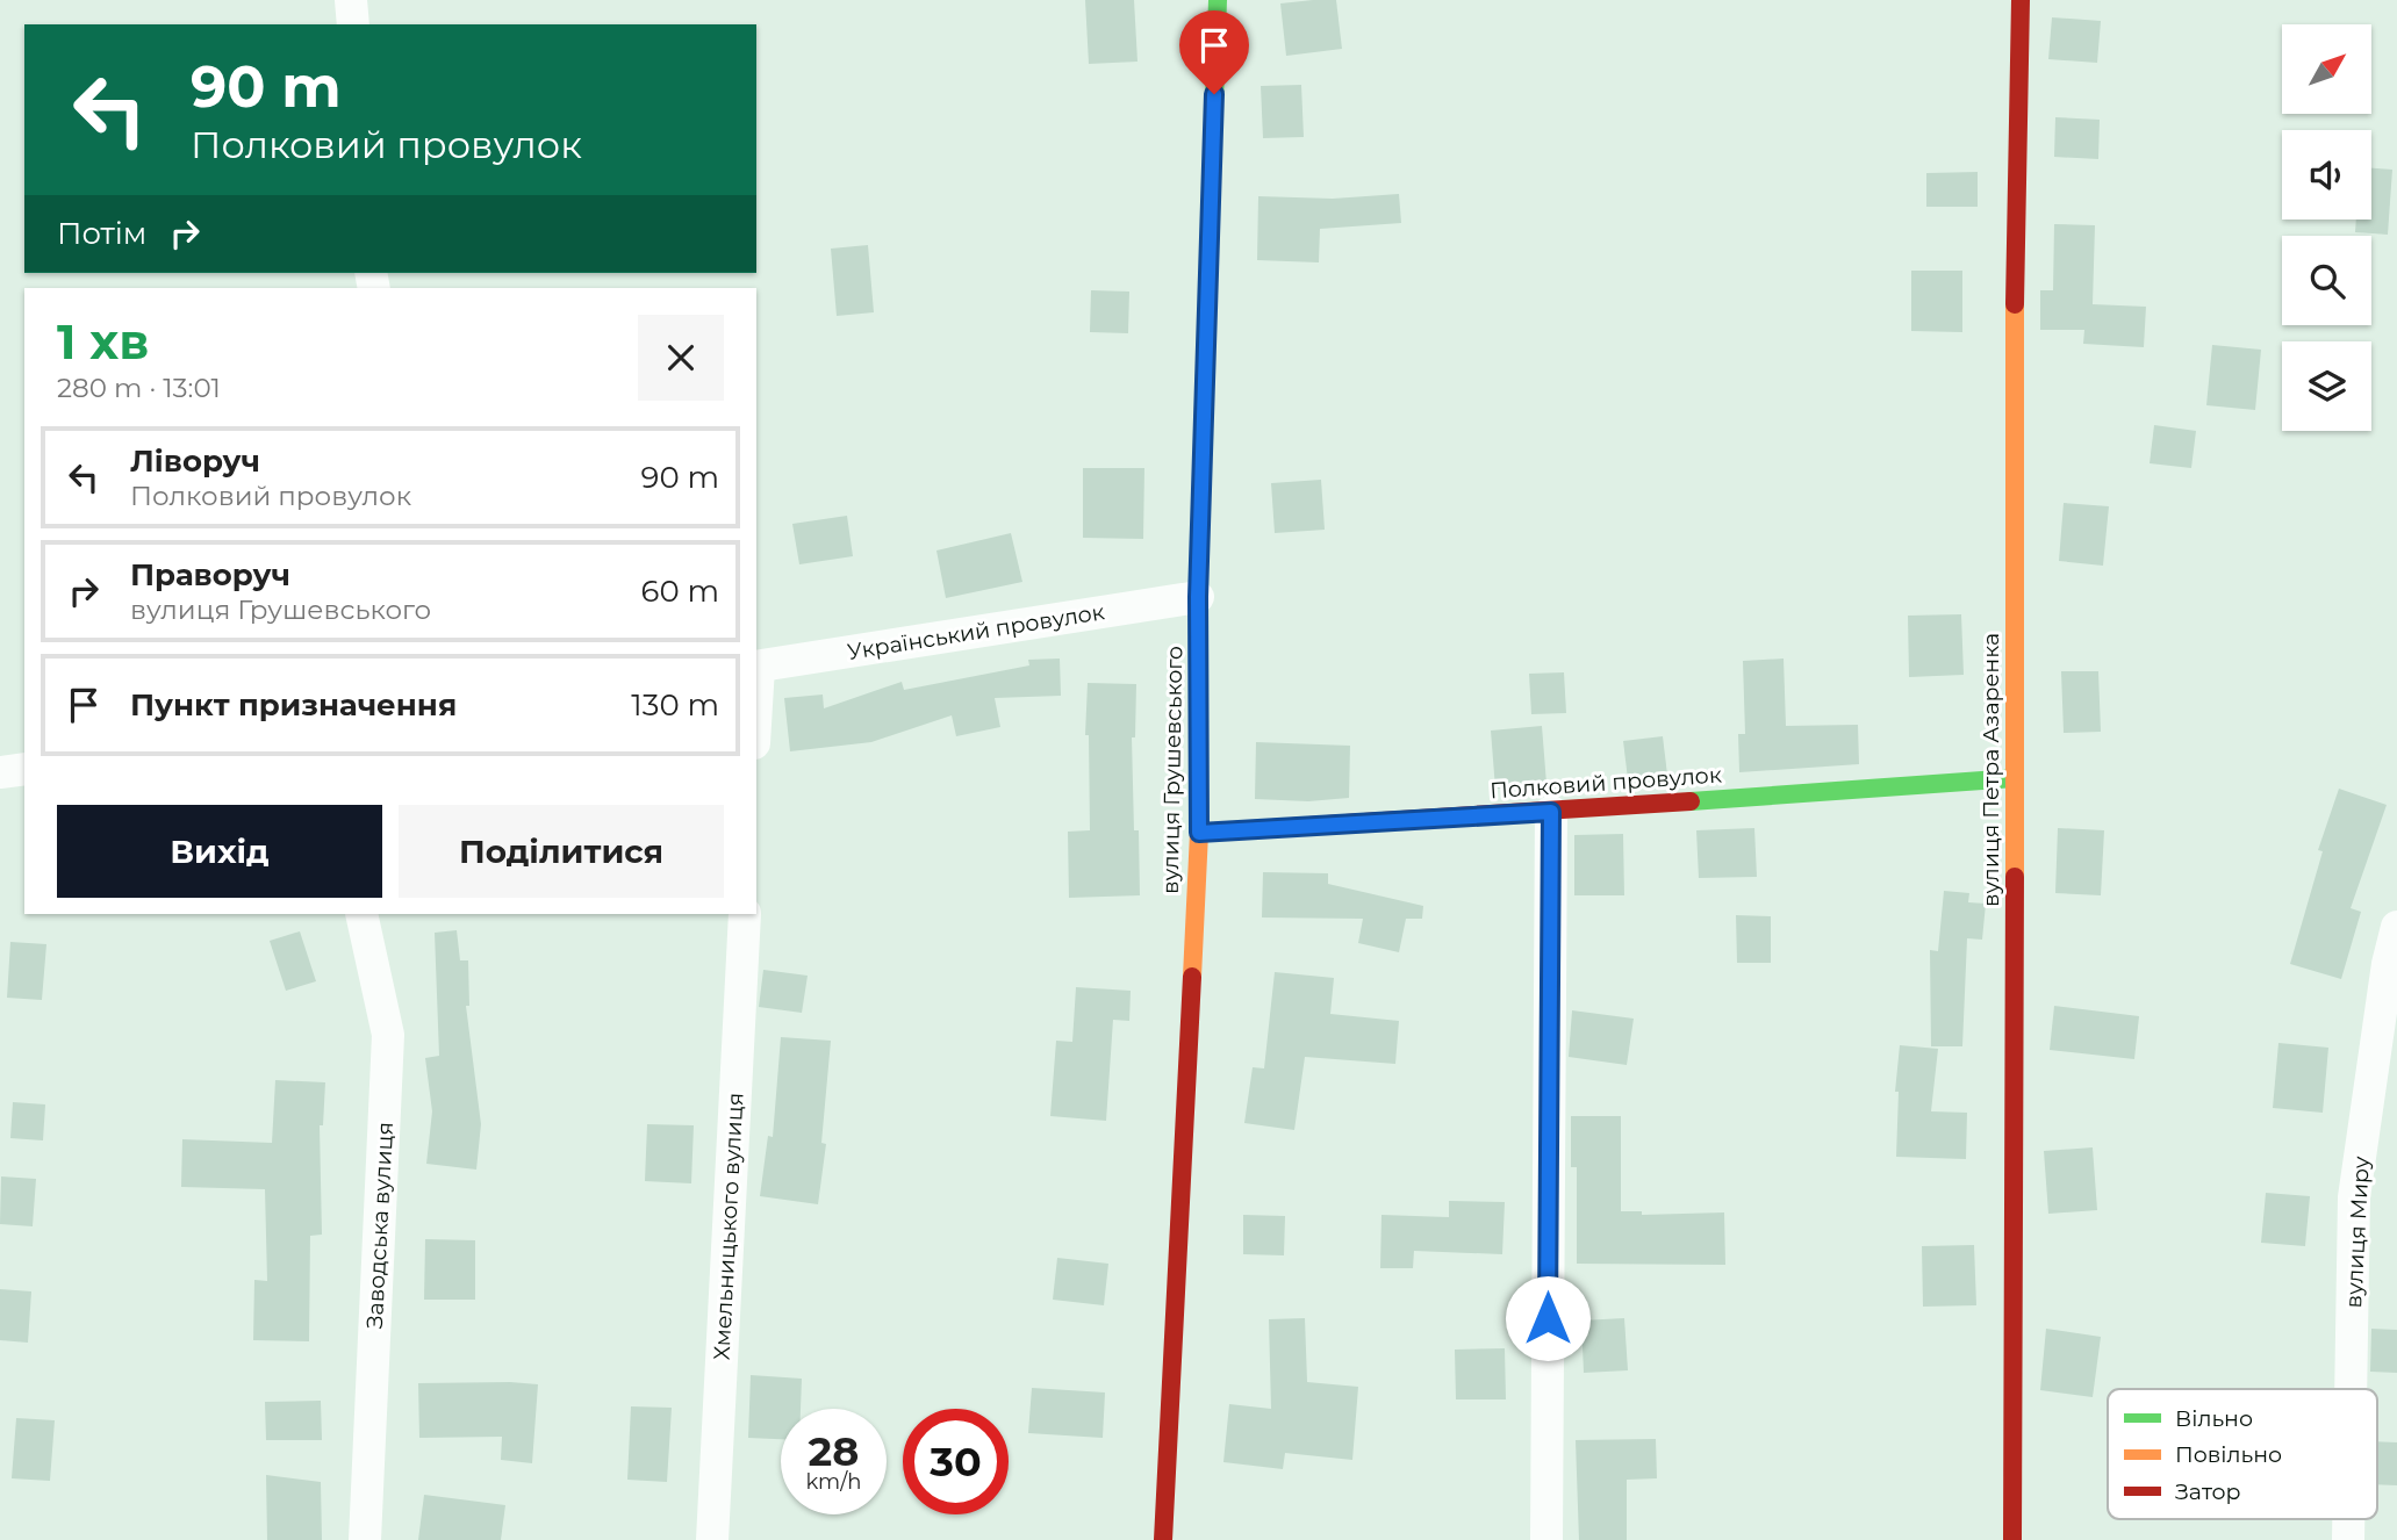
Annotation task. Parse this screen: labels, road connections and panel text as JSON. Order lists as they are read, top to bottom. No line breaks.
{"streets":{"street":["Український провулок","вулиця Грушевського","вулиця Петра Азаренка","Полковий провулок","Заводська вулиця","Хмельницького вулиця","вулиця Миру"]},"crossings":[["Український провулок","вулиця Грушевського"],["вулиця Грушевського","Полковий провулок"],["вулиця Петра Азаренка","Полковий провулок"]],"legend":["Вільно","Повільно","Затор"],"north":"top right","page":{"turn":["90 m","Полковий провулок"],"then":"Потім","heading":["1 хв","280 m · 13:01"],"list":[{"name":"Ліворуч","note":"Полковий провулок","value":"90 m"},{"name":"Праворуч","note":"вулиця Грушевського","value":"60 m"},{"name":"Пункт призначення","value":"130 m"}],"buttons":["Вихід","Поділитися"],"speed":"28 km/h","limit":"30"}}
